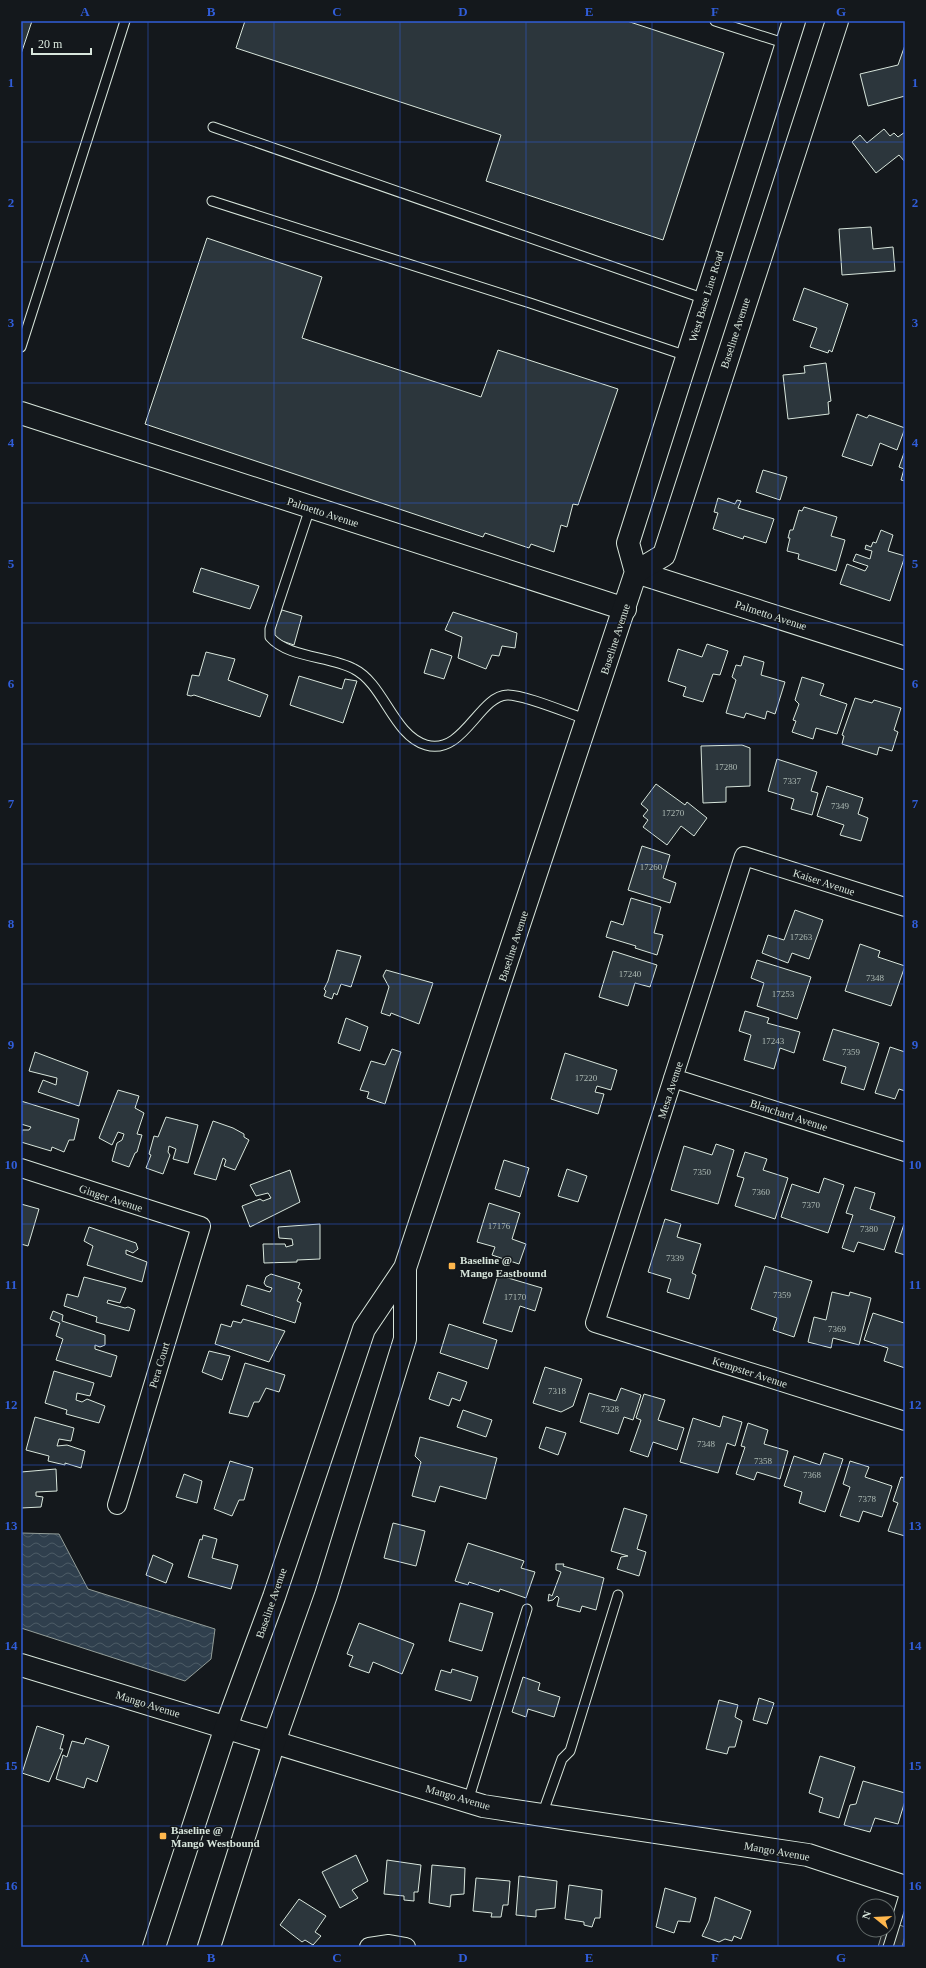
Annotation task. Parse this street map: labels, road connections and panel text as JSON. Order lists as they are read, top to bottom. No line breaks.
{"streets":{"main road":["West Base Line Road","Baseline Avenue","Palmetto Avenue","Mango Avenue"],"street":["Kaiser Avenue","Mesa Avenue","Blanchard Avenue","Ginger Avenue","Pera Court","Kempster Avenue"]},"crossings":[["West Base Line Road","Baseline Avenue"],["West Base Line Road","Palmetto Avenue"],["Baseline Avenue","Palmetto Avenue"],["Baseline Avenue","Mango Avenue"],["Kaiser Avenue","Mesa Avenue"],["Mesa Avenue","Blanchard Avenue"],["Mesa Avenue","Kempster Avenue"],["Ginger Avenue","Pera Court"]],"places":{"transit":["Baseline @ Mango Eastbound","Baseline @ Mango Westbound"]},"house_numbers":["17280","7337","7349","17270","17260","17263","17240","7348","17253","17243","7359","17220","7350","7360","7370","17176","7380","7339","7359","17170","7369","7318","7328","7348","7358","7368","7378"],"scale_bar":"20 m","north":"left","grid":{"columns":["A","B","C","D","E","F","G"],"rows":["1","2","3","4","5","6","7","8","9","10","11","12","13","14","15","16"]}}
